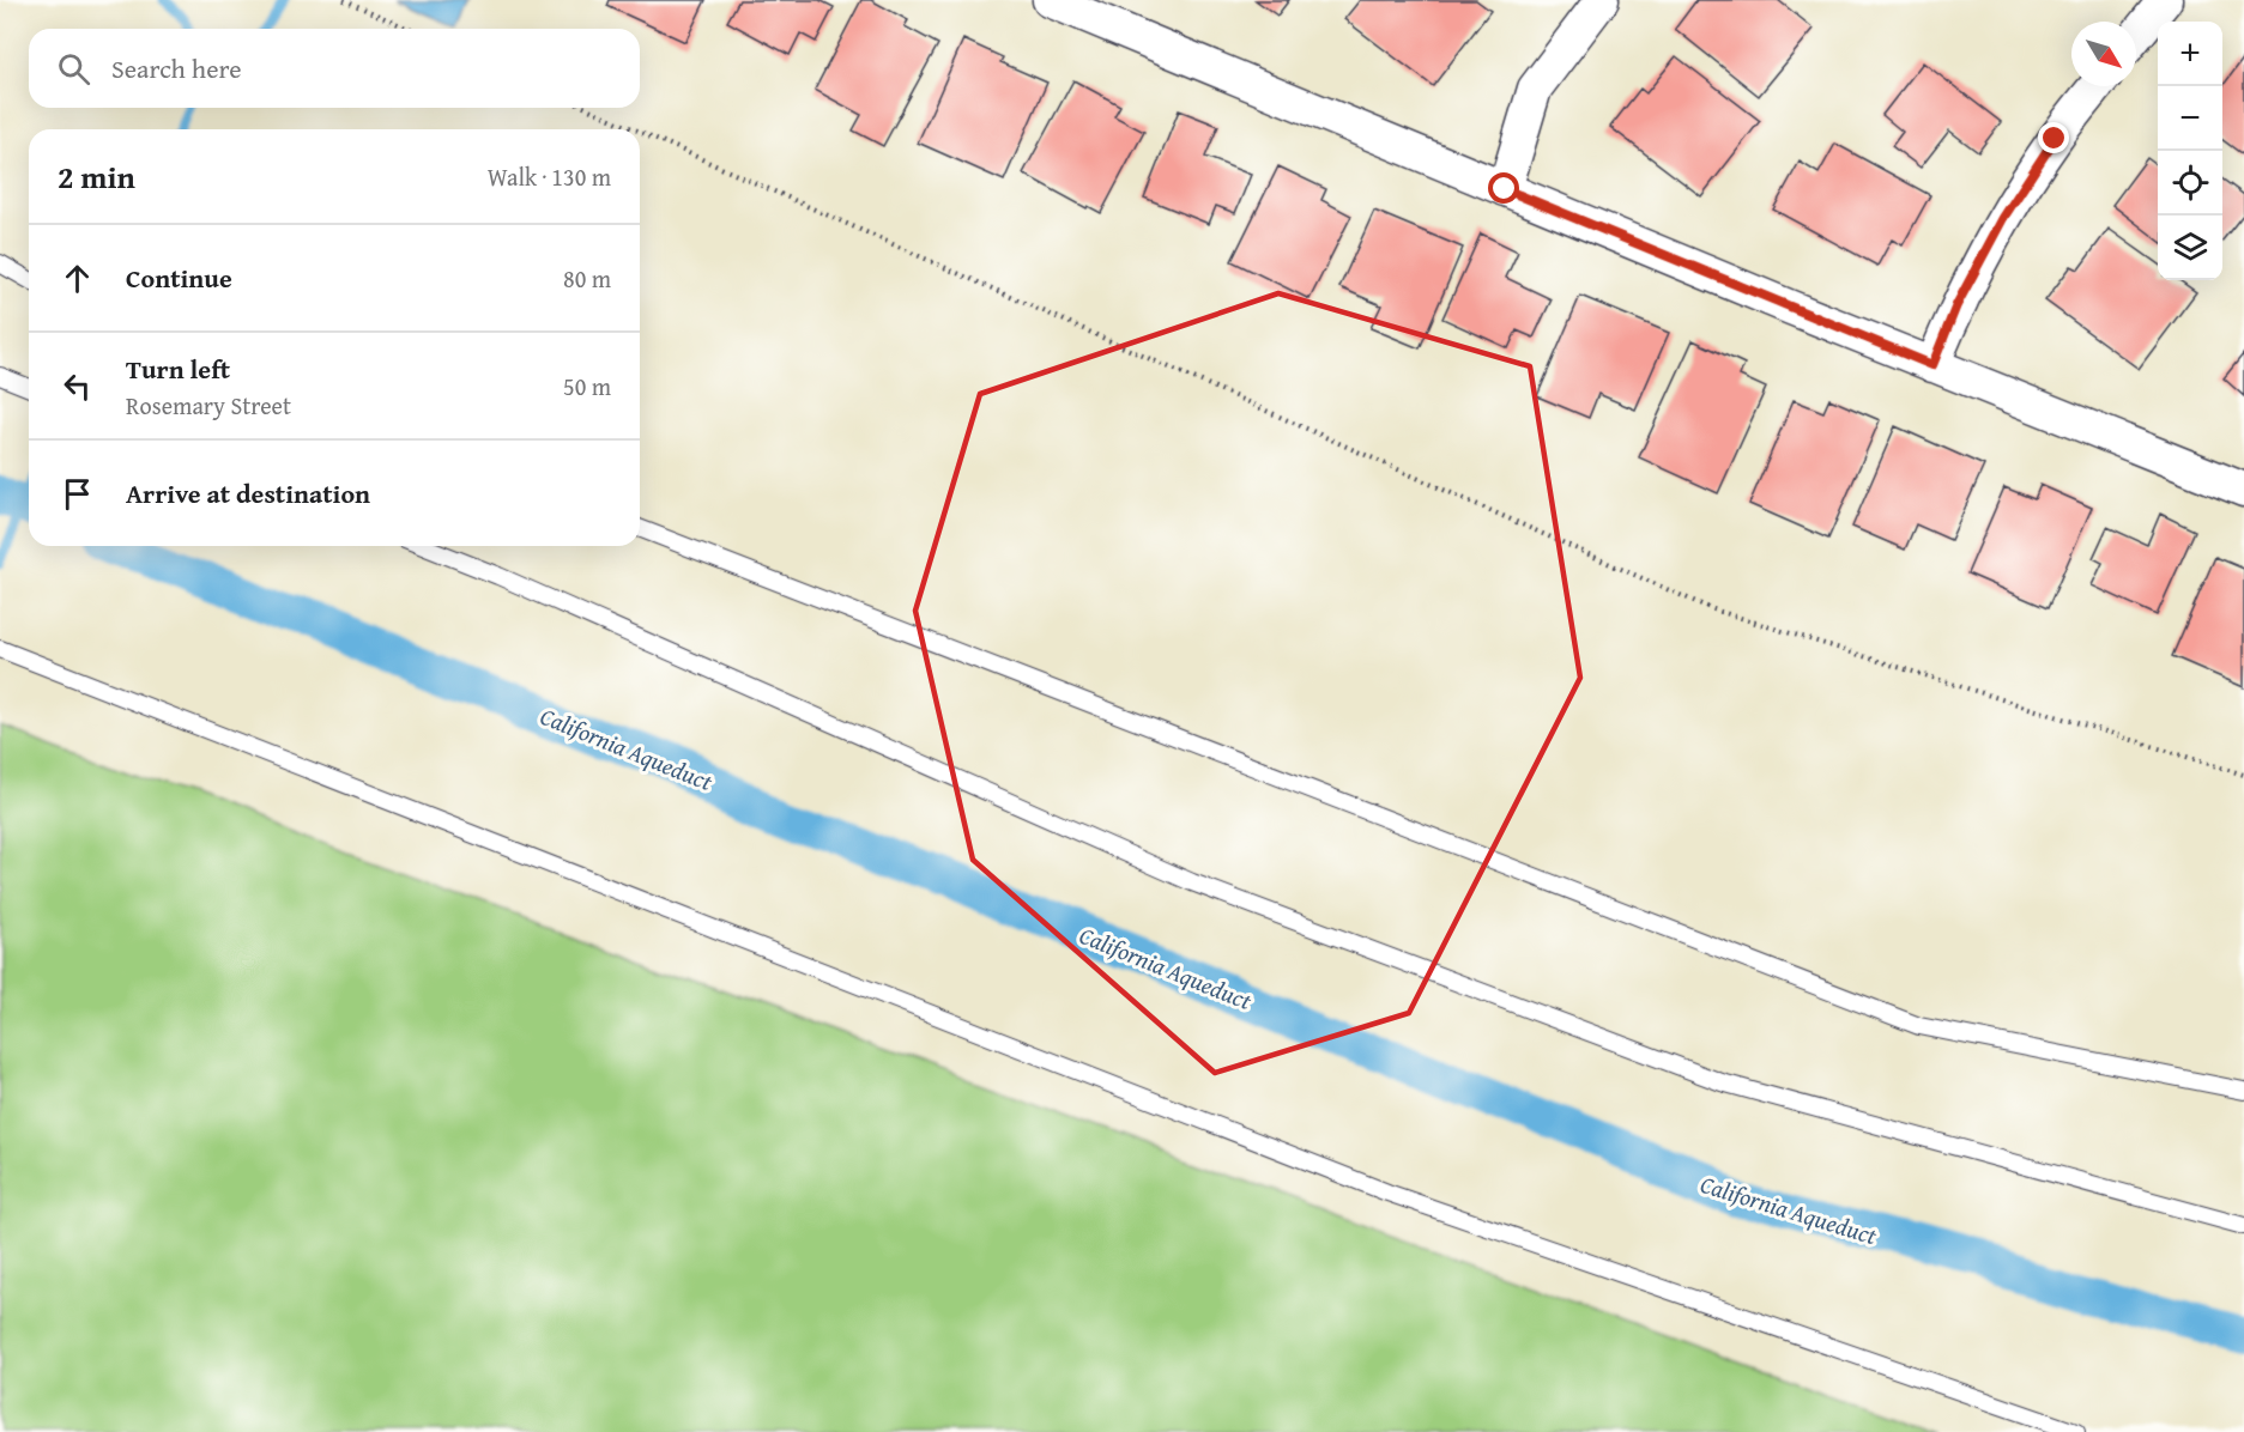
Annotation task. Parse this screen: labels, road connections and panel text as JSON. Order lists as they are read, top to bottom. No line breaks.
{"water":["California Aqueduct"],"north":"bottom right","page":{"map_buttons":["+","−"],"search":"Search here","heading":["2 min","Walk · 130 m"],"list":[["Continue","80 m"],["Turn left","Rosemary Street","50 m"],"Arrive at destination"]}}
